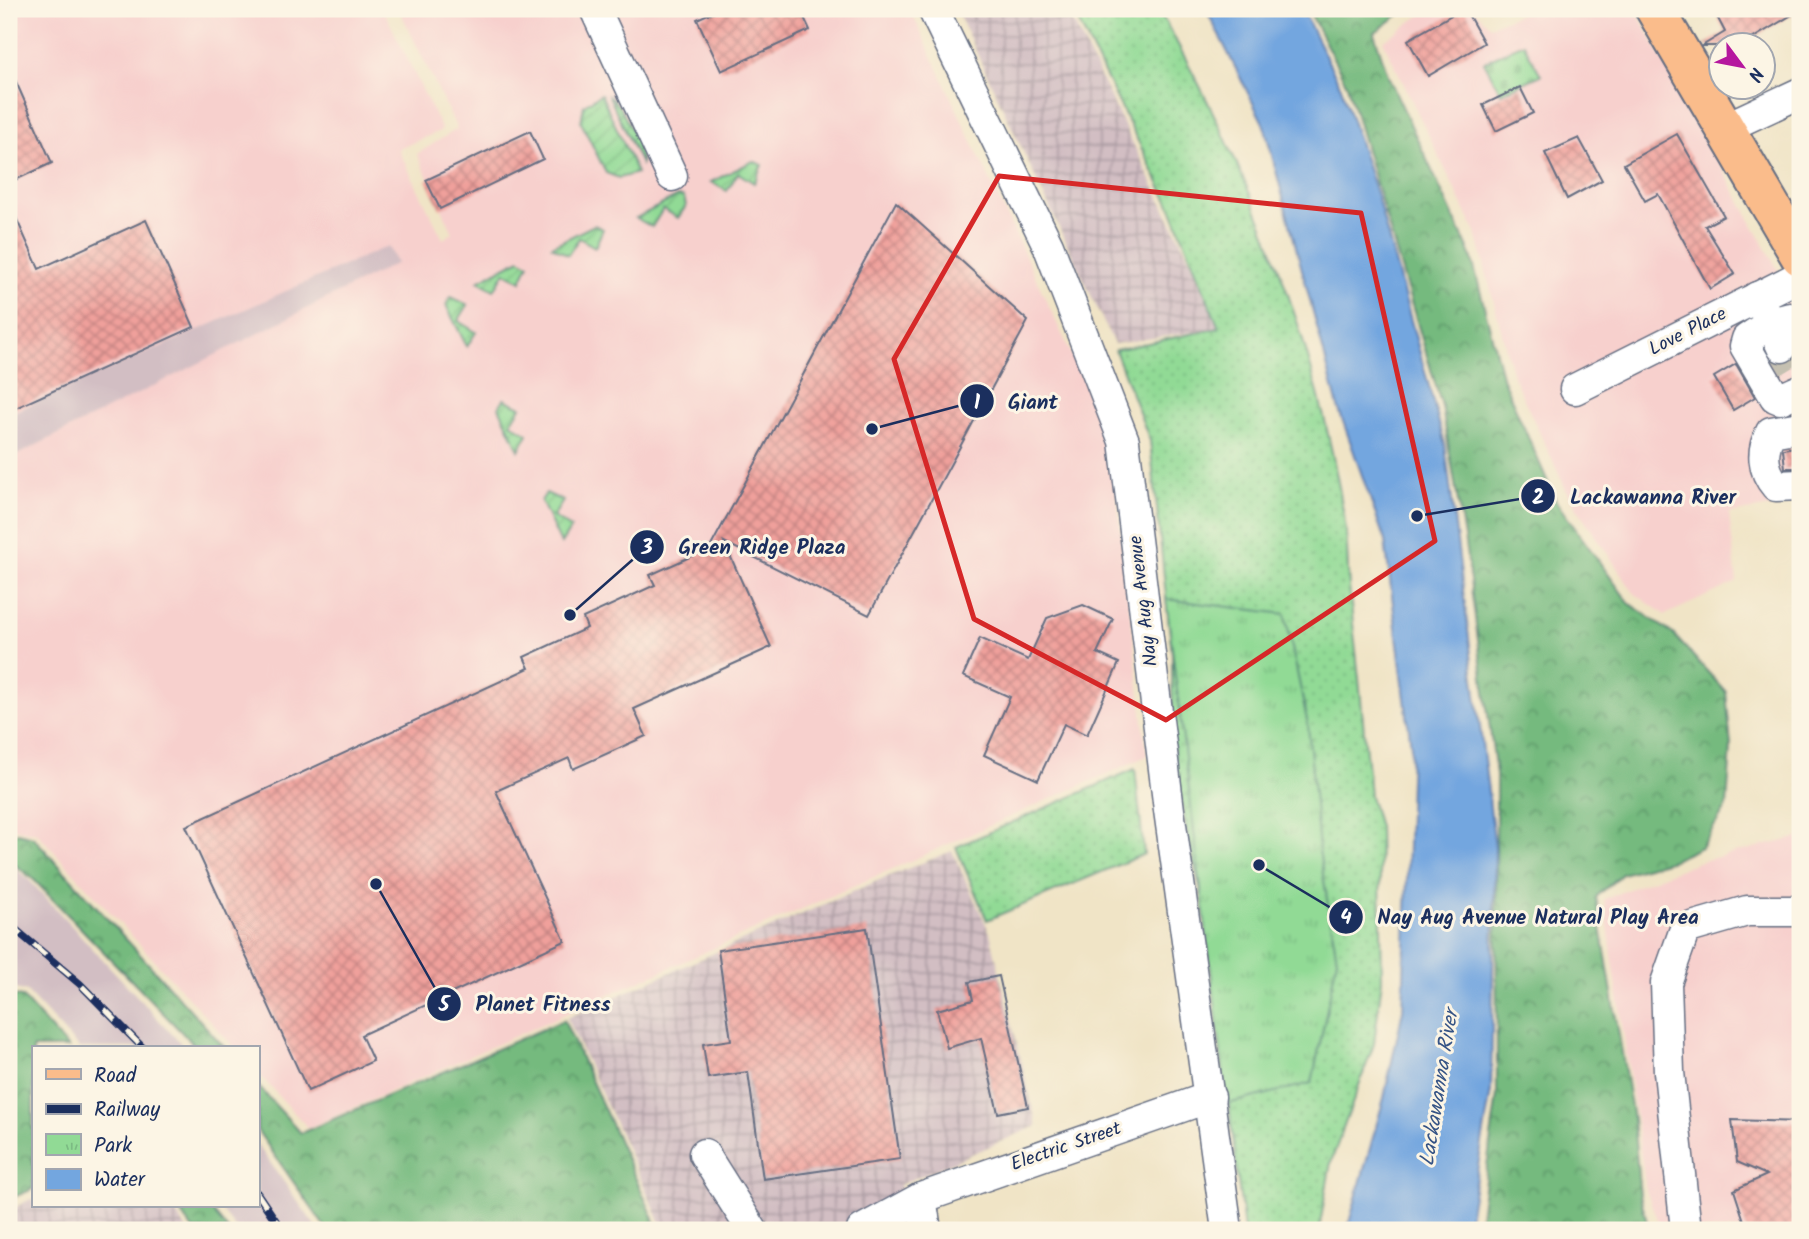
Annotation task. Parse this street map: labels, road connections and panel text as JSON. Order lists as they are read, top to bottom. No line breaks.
{"streets":{"street":["Love Place","Nay Aug Avenue","Electric Street"]},"crossings":[["Nay Aug Avenue","Electric Street"]],"water":["Lackawanna River"],"places":["Giant","Lackawanna River","Green Ridge Plaza","Nay Aug Avenue Natural Play Area","Planet Fitness"],"legend":["Road","Railway","Park","Water"],"north":"bottom right"}
